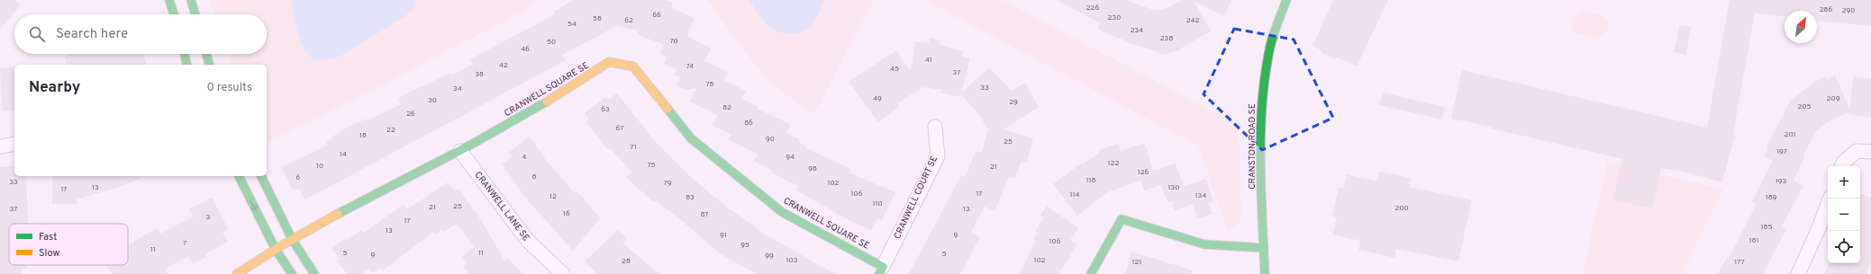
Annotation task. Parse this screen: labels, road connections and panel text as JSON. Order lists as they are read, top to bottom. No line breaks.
{"streets":{"street":["CRANWELL SQUARE SE","CRANSTON ROAD SE","CRANWELL COURT SE","CRANWELL LANE SE"]},"crossings":[["CRANWELL SQUARE SE","CRANWELL COURT SE"],["CRANWELL SQUARE SE","CRANWELL LANE SE"]],"house_numbers":["226","286","290","66","230","58","62","242","54","234","238","70","50","46","41","42","74","45","37","38","78","33","34","49","209","30","29","205","82","63","26","86","67","22","201","18","90","25","71","197","14","4","94","122","75","10","21","98","126","8","6","118","193","33","79","102","13","130","17","106","17","114","134","12","83","189","110","25","21","200","37","13","16","87","3","17","185","13","91","9","181","106","7","95","11","5","11","5","9","99","103","102","28","121","177"],"legend":["Fast","Slow"],"north":"top right","page":{"search":"Search here","heading":["Nearby","0 results"],"map_buttons":["+","−"]}}
